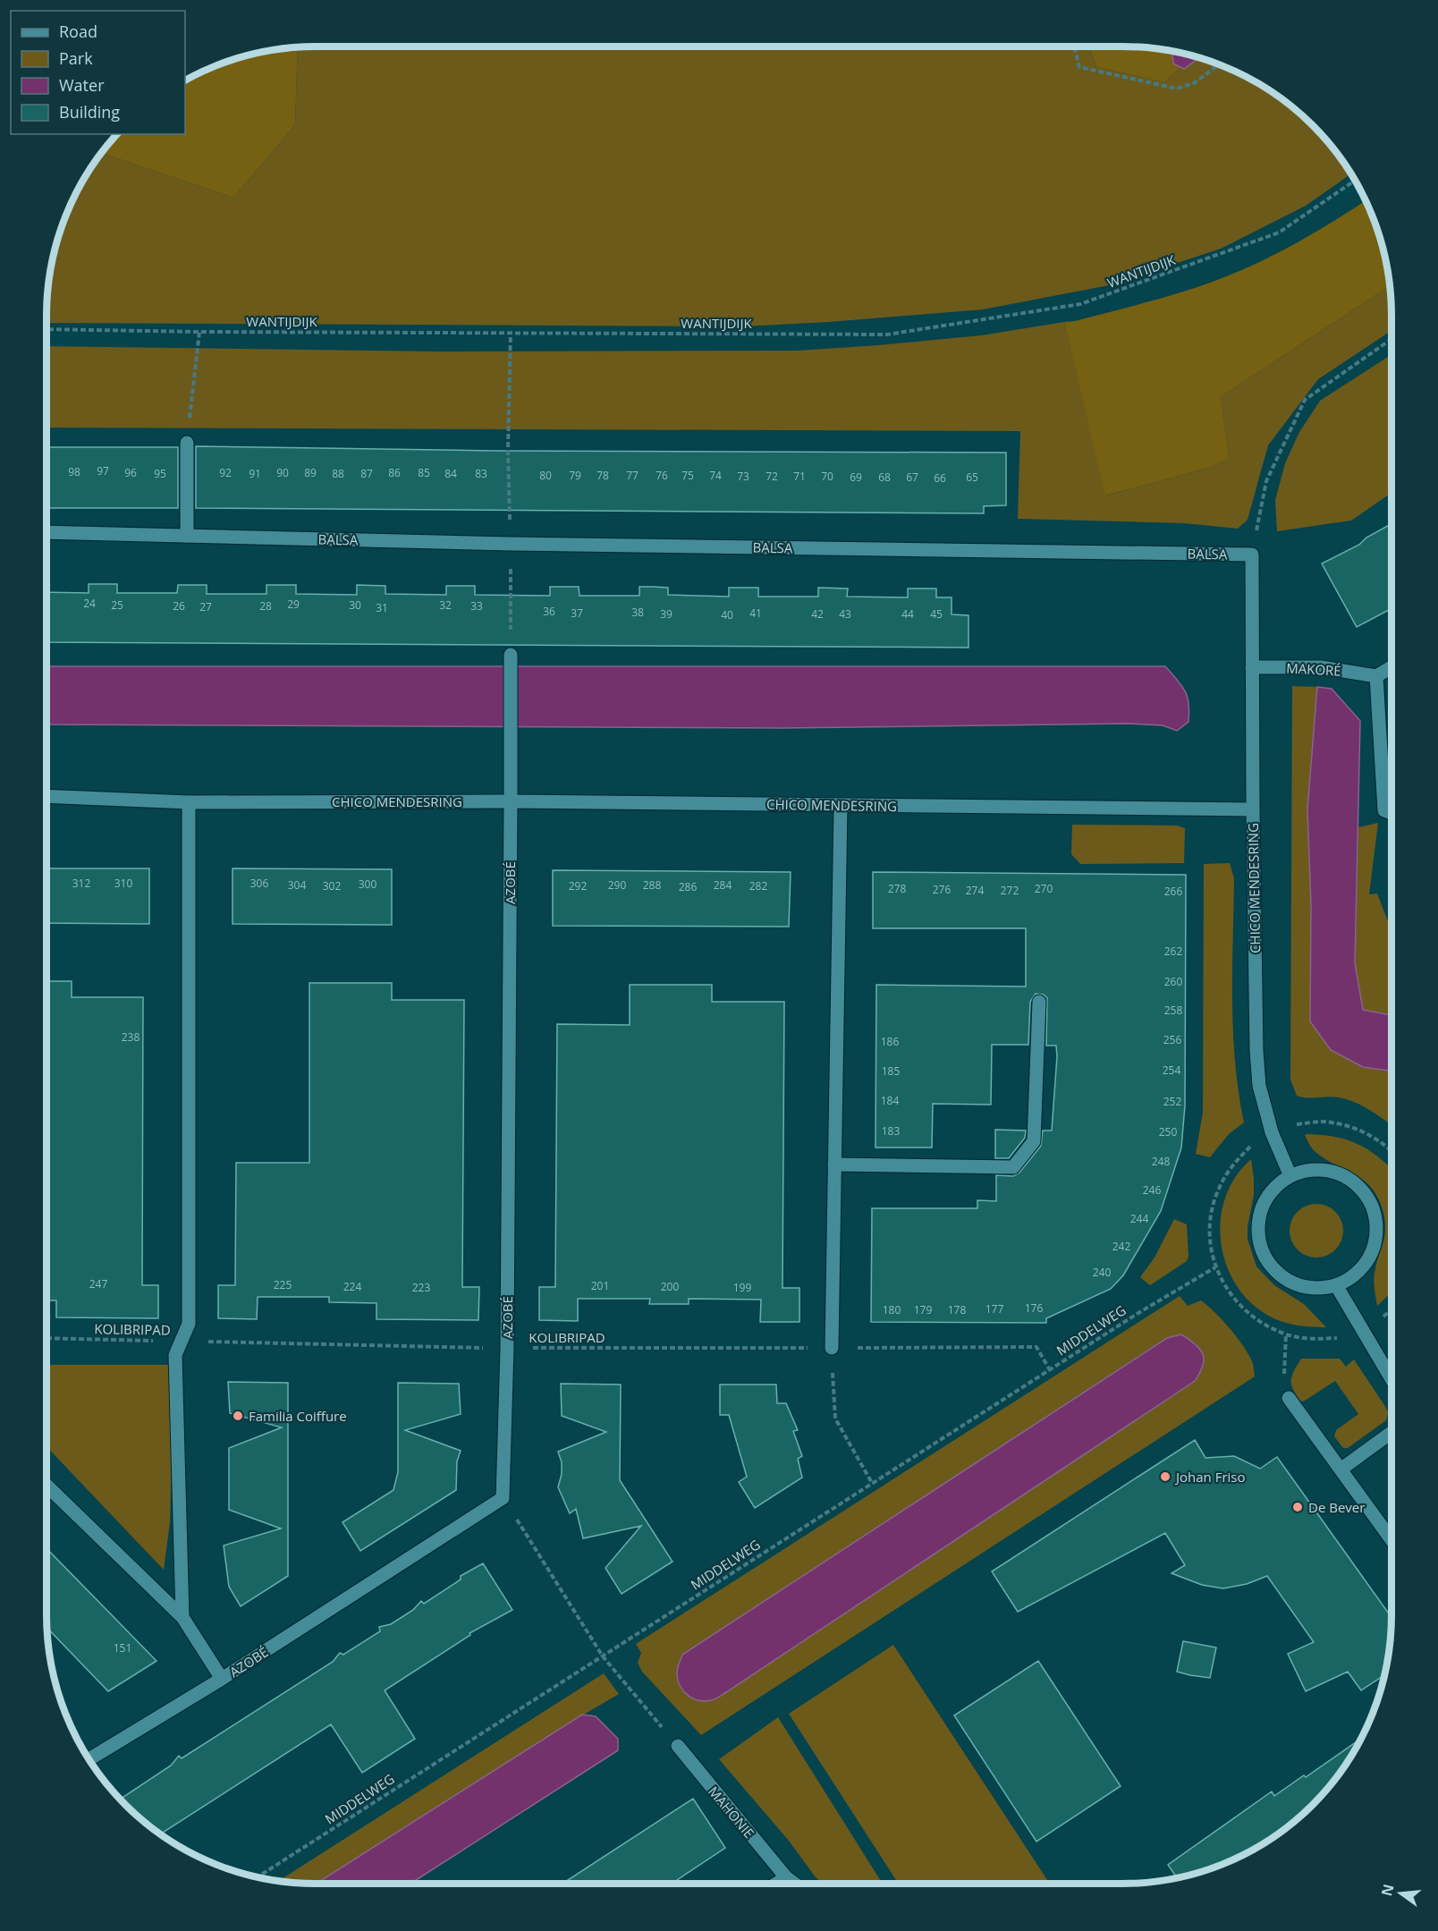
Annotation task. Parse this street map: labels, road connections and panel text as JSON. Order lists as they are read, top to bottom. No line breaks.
{"streets":{"street":["BALSA","MAKORÉ","CHICO MENDESRING","AZOBÉ","MAHONIE"],"path":["WANTIJDIJK","KOLIBRIPAD","MIDDELWEG"]},"crossings":[["CHICO MENDESRING","AZOBÉ"],["AZOBÉ","KOLIBRIPAD"],["KOLIBRIPAD","MIDDELWEG"]],"places":["Familia Coiffure","Johan Friso","De Bever"],"house_numbers":["97","98","96","92","90","89","86","85","95","91","88","87","84","83","80","79","78","77","76","75","74","73","72","71","70","69","68","67","65","66","24","29","25","30","32","26","28","33","27","31","36","38","37","41","39","42","43","44","45","40","312","310","306","300","304","290","288","284","302","292","282","286","278","270","276","274","272","266","262","260","258","238","256","186","254","185","184","252","183","250","248","246","244","242","240","247","225","201","224","200","223","199","176","177","180","179","178","151"],"legend":["Road","Park","Water","Building"],"north":"left"}
